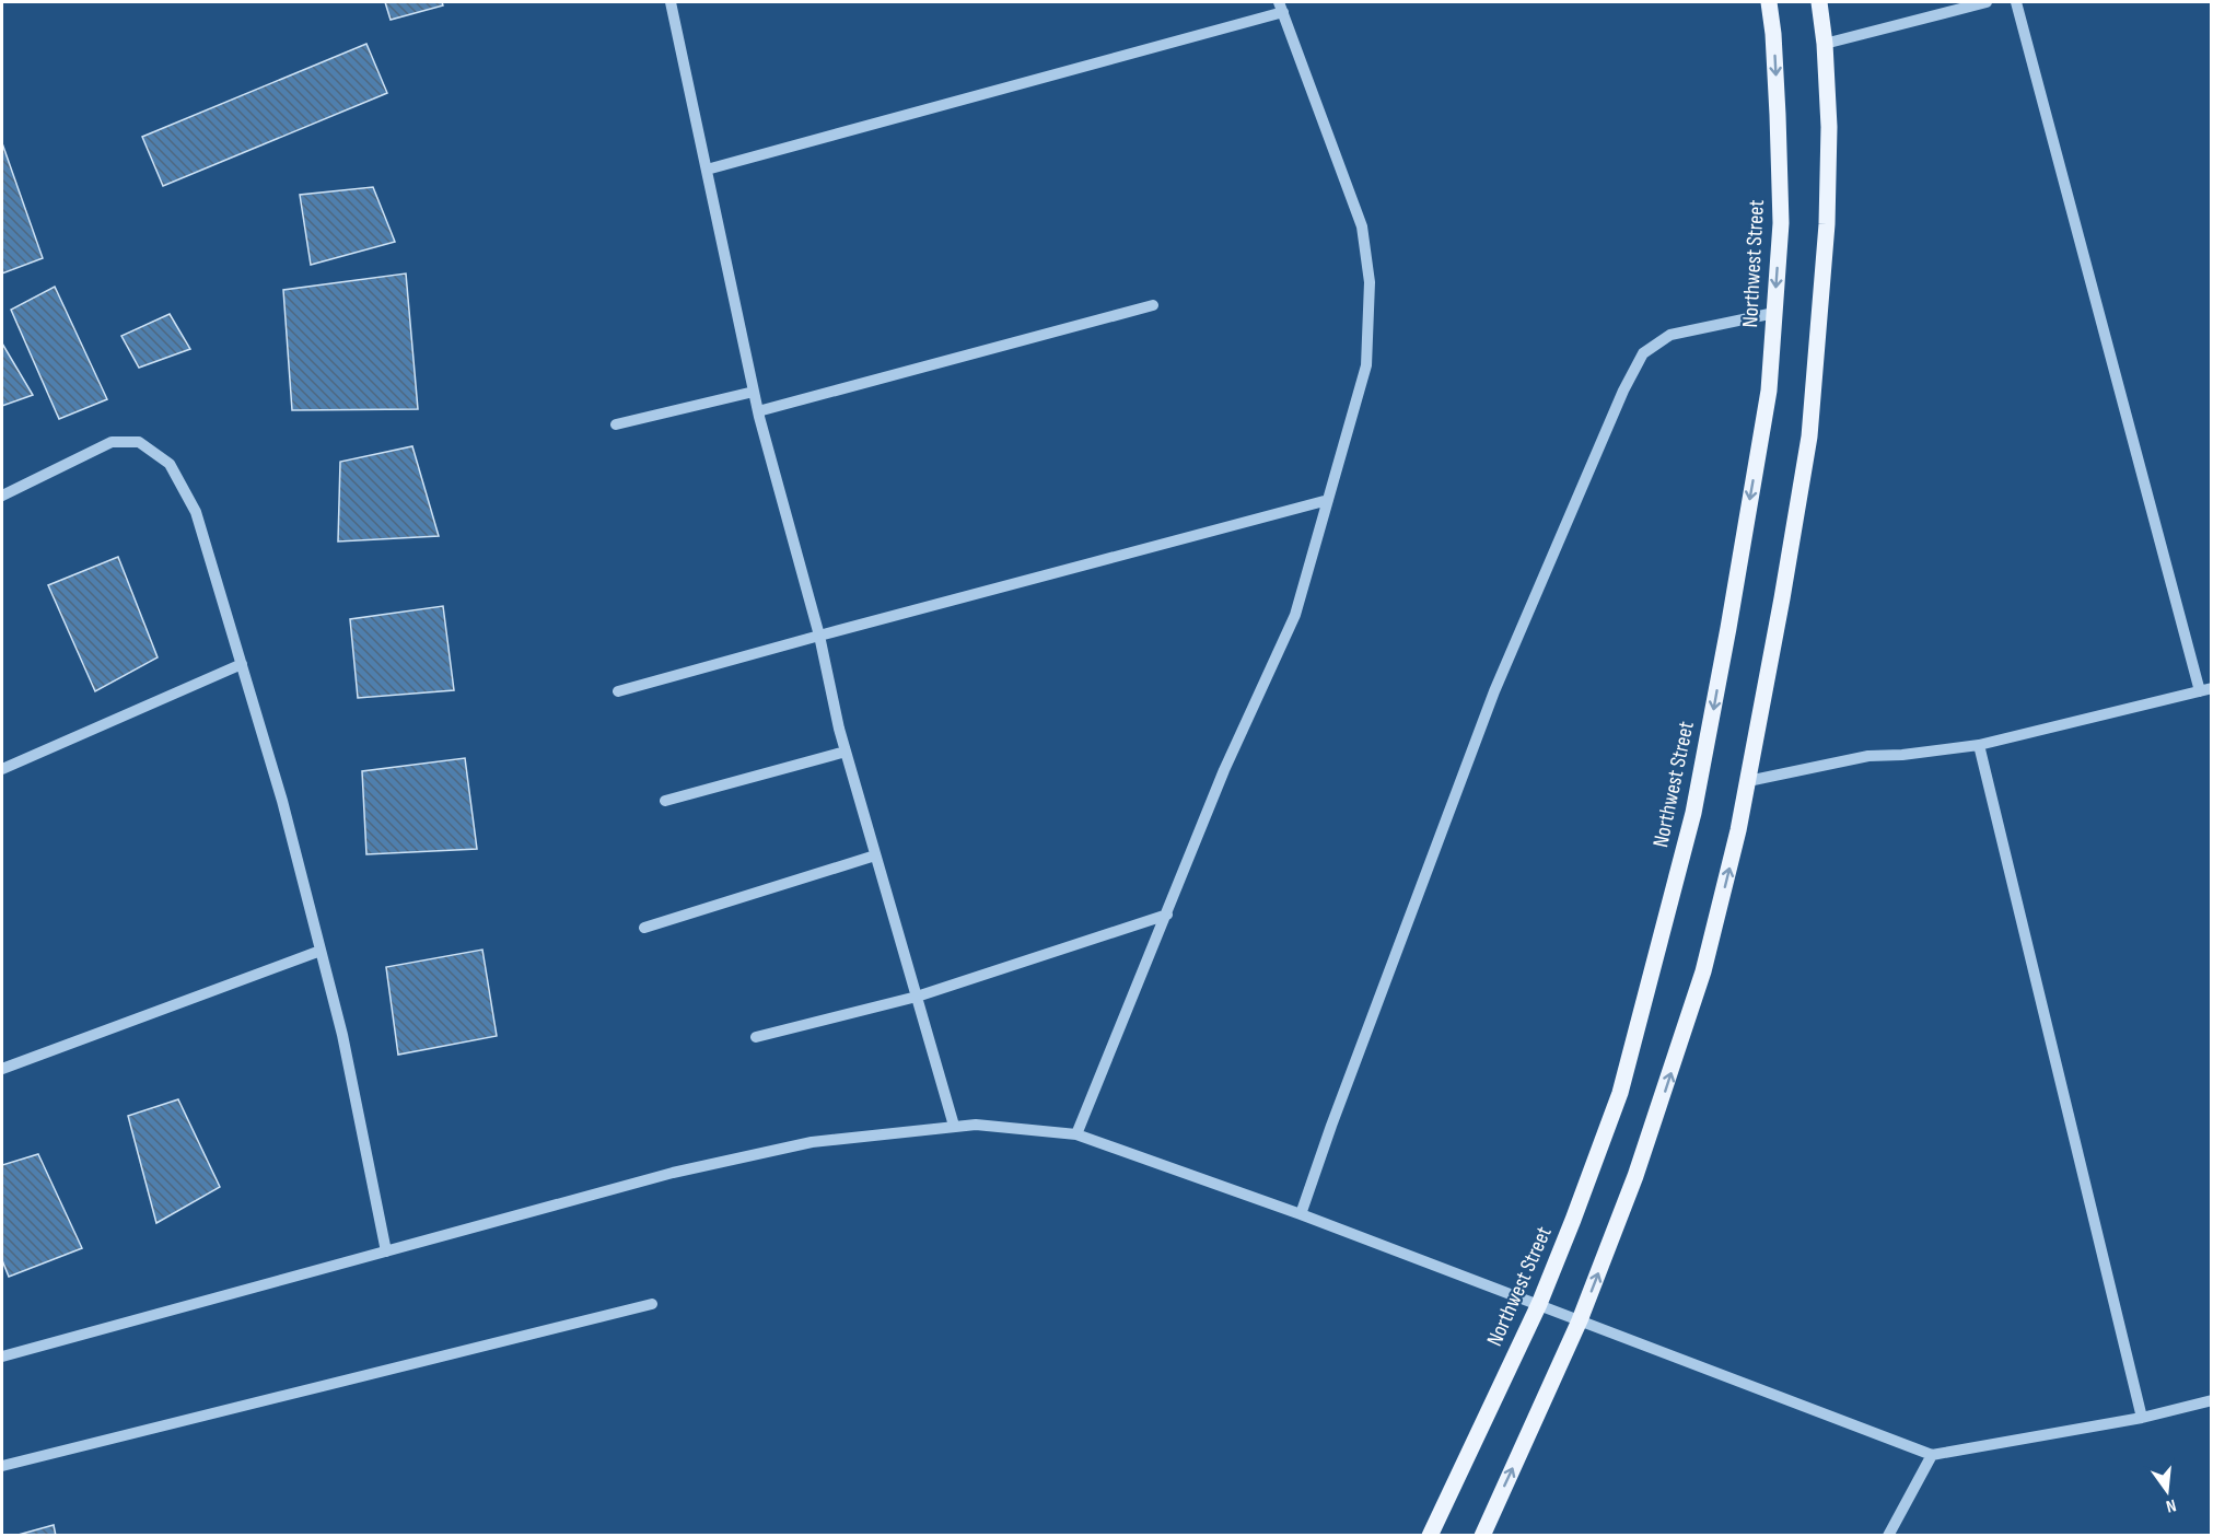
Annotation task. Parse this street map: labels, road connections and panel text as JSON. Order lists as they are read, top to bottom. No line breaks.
{"streets":{"main road":["Northwest Street"]},"north":"bottom"}
